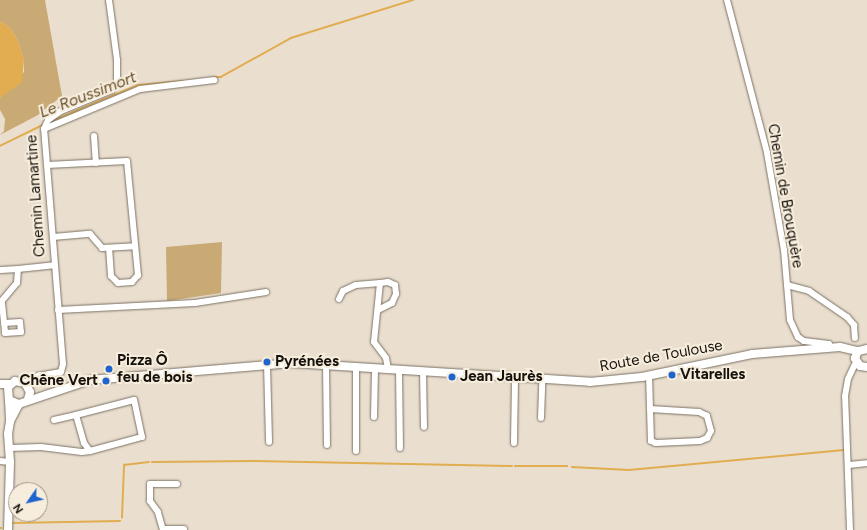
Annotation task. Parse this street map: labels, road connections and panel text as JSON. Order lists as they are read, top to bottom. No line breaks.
{"streets":{"main road":["Route de Toulouse"],"street":["Chemin Lamartine","Chemin de Brouquère"]},"crossings":[["Chemin Lamartine","Route de Toulouse"],["Chemin de Brouquère","Route de Toulouse"]],"water":["Le Roussimort"],"places":["Pyrénées","Pizza Ô feu de bois","Vitarelles","Jean Jaurès","Chêne Vert"],"north":"bottom left"}
